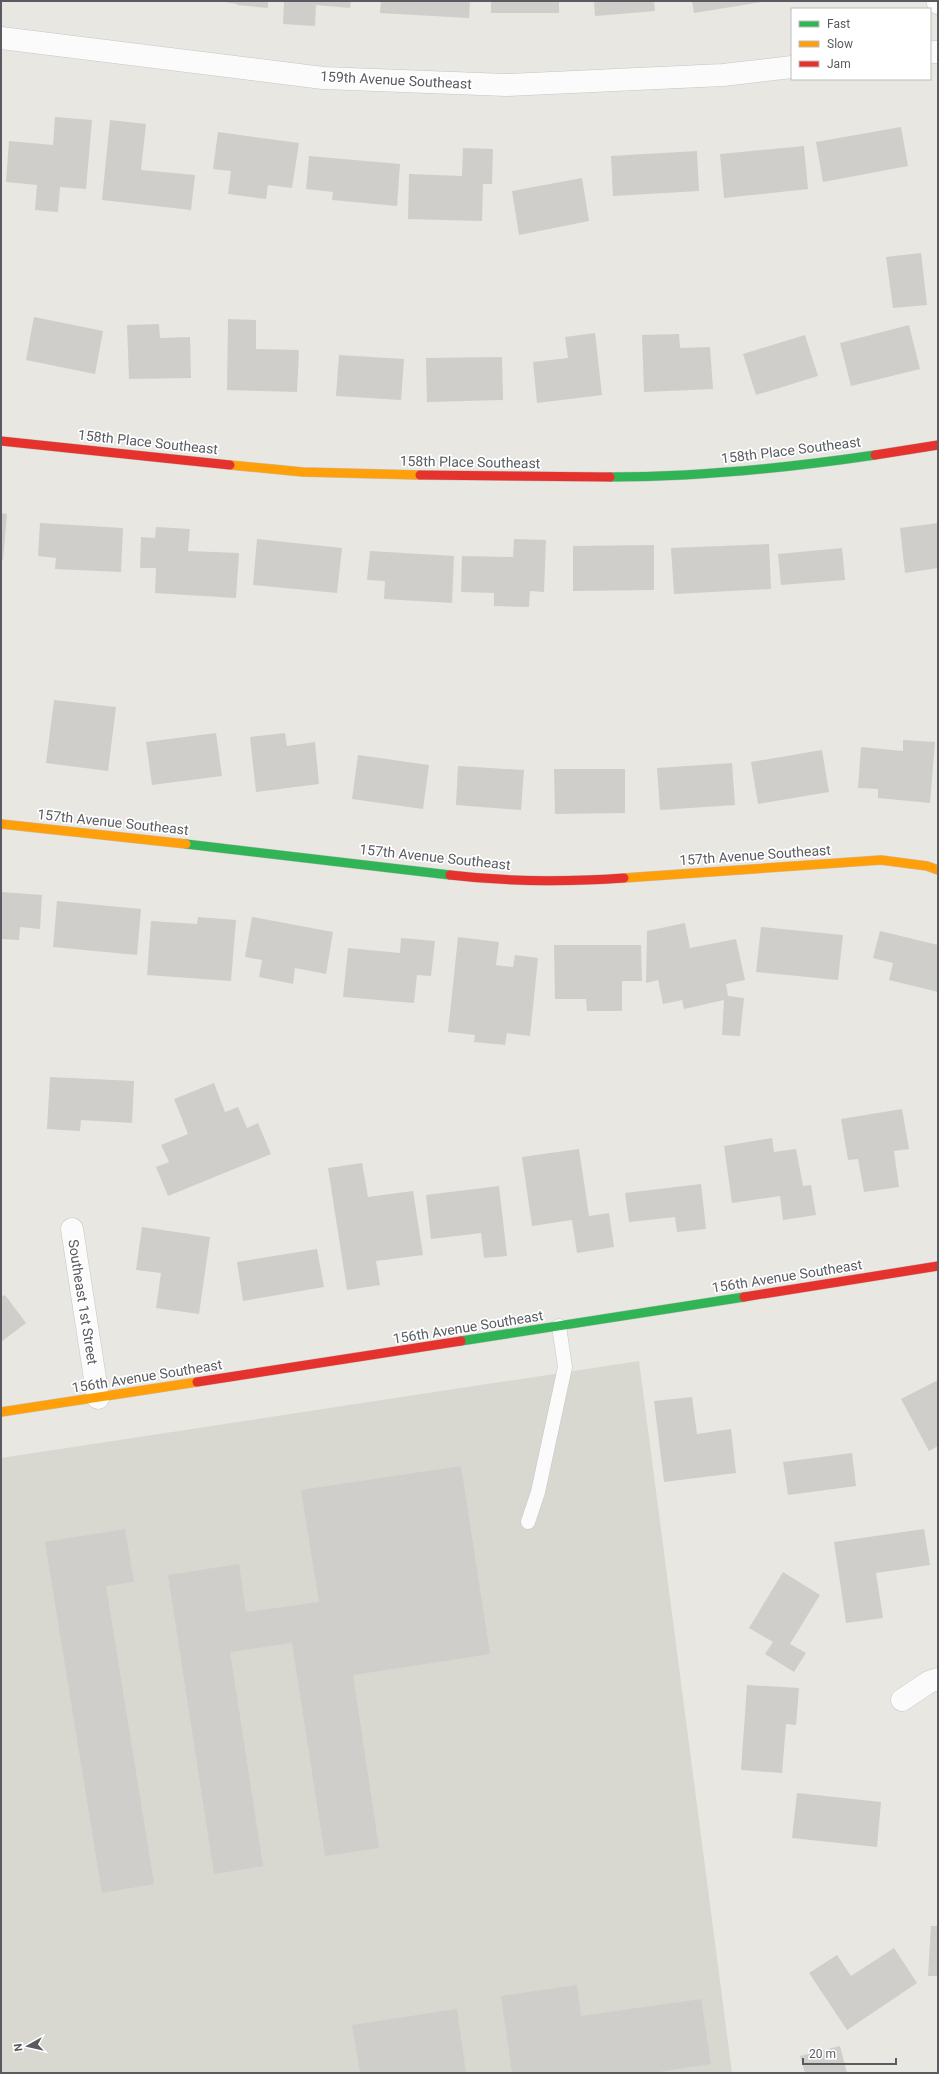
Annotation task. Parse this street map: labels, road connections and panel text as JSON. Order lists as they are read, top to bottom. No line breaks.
{"streets":{"street":["159th Avenue Southeast","158th Place Southeast","157th Avenue Southeast","156th Avenue Southeast","Southeast 1st Street"]},"crossings":[["156th Avenue Southeast","Southeast 1st Street"]],"legend":["Fast","Slow","Jam"],"scale_bar":"20 m","north":"left"}
